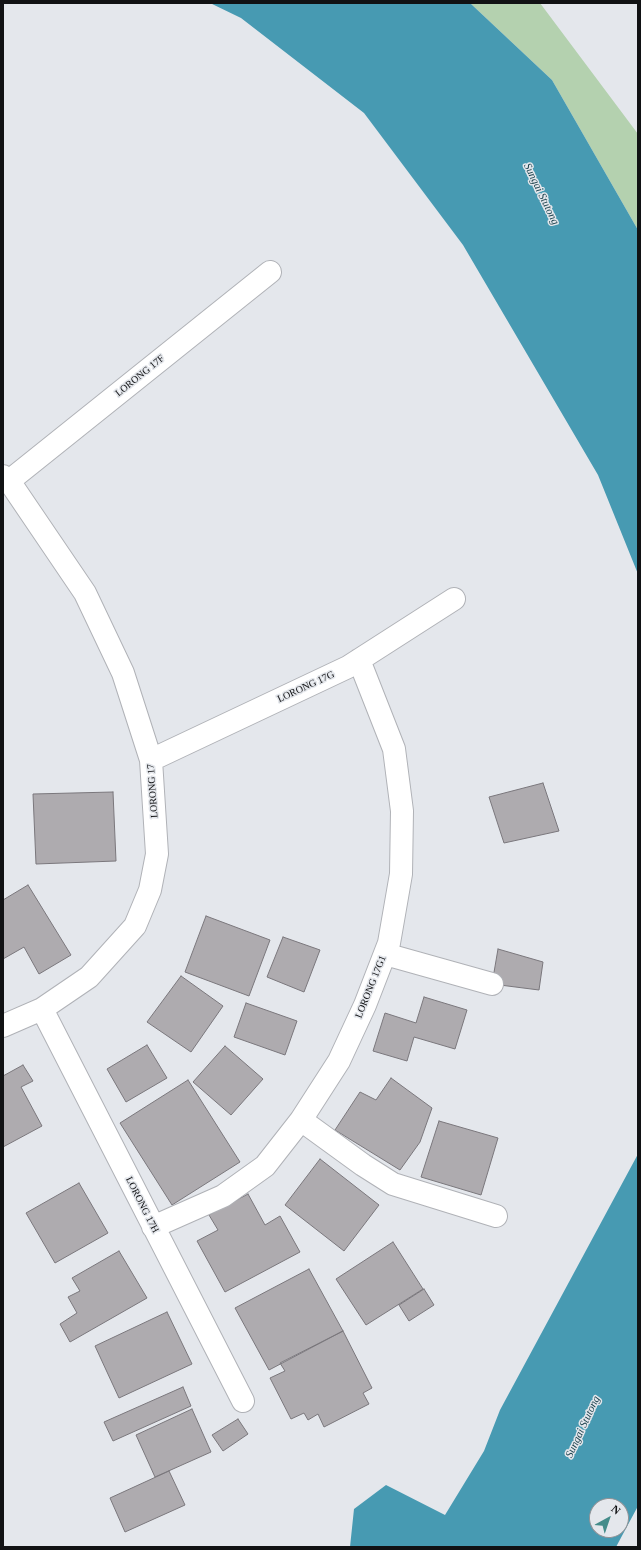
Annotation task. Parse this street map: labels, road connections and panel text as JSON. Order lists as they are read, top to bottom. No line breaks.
{"streets":{"street":["LORONG 17F","LORONG 17G","LORONG 17","LORONG 17G1","LORONG 17H"]},"crossings":[["LORONG 17F","LORONG 17"],["LORONG 17G","LORONG 17"],["LORONG 17G","LORONG 17G1"],["LORONG 17","LORONG 17H"],["LORONG 17G1","LORONG 17H"]],"water":["Sungai Stutong"],"north":"top right"}
